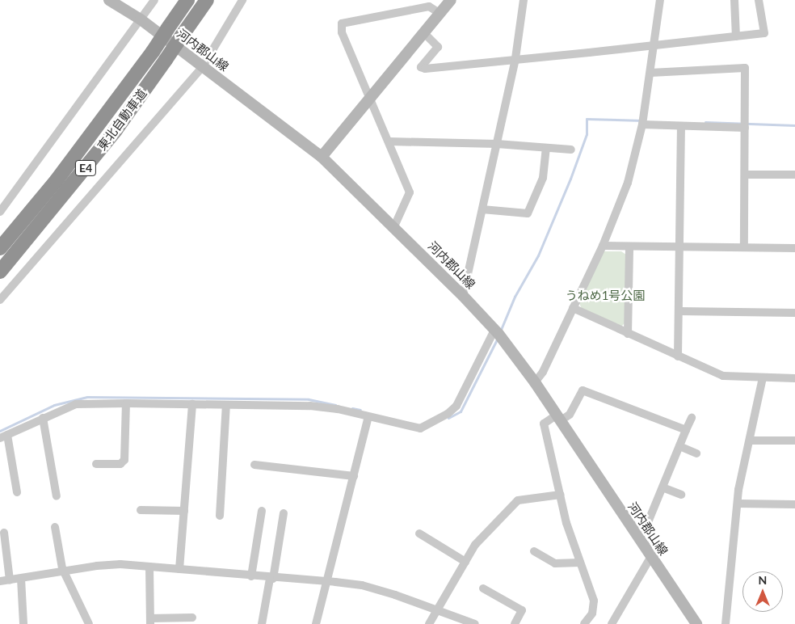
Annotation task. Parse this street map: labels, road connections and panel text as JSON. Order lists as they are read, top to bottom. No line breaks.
{"streets":{"highway":["東北自動車道","E4"],"main road":["河内郡山線"]},"parks":["うねめ1号公園"],"north":"top"}
